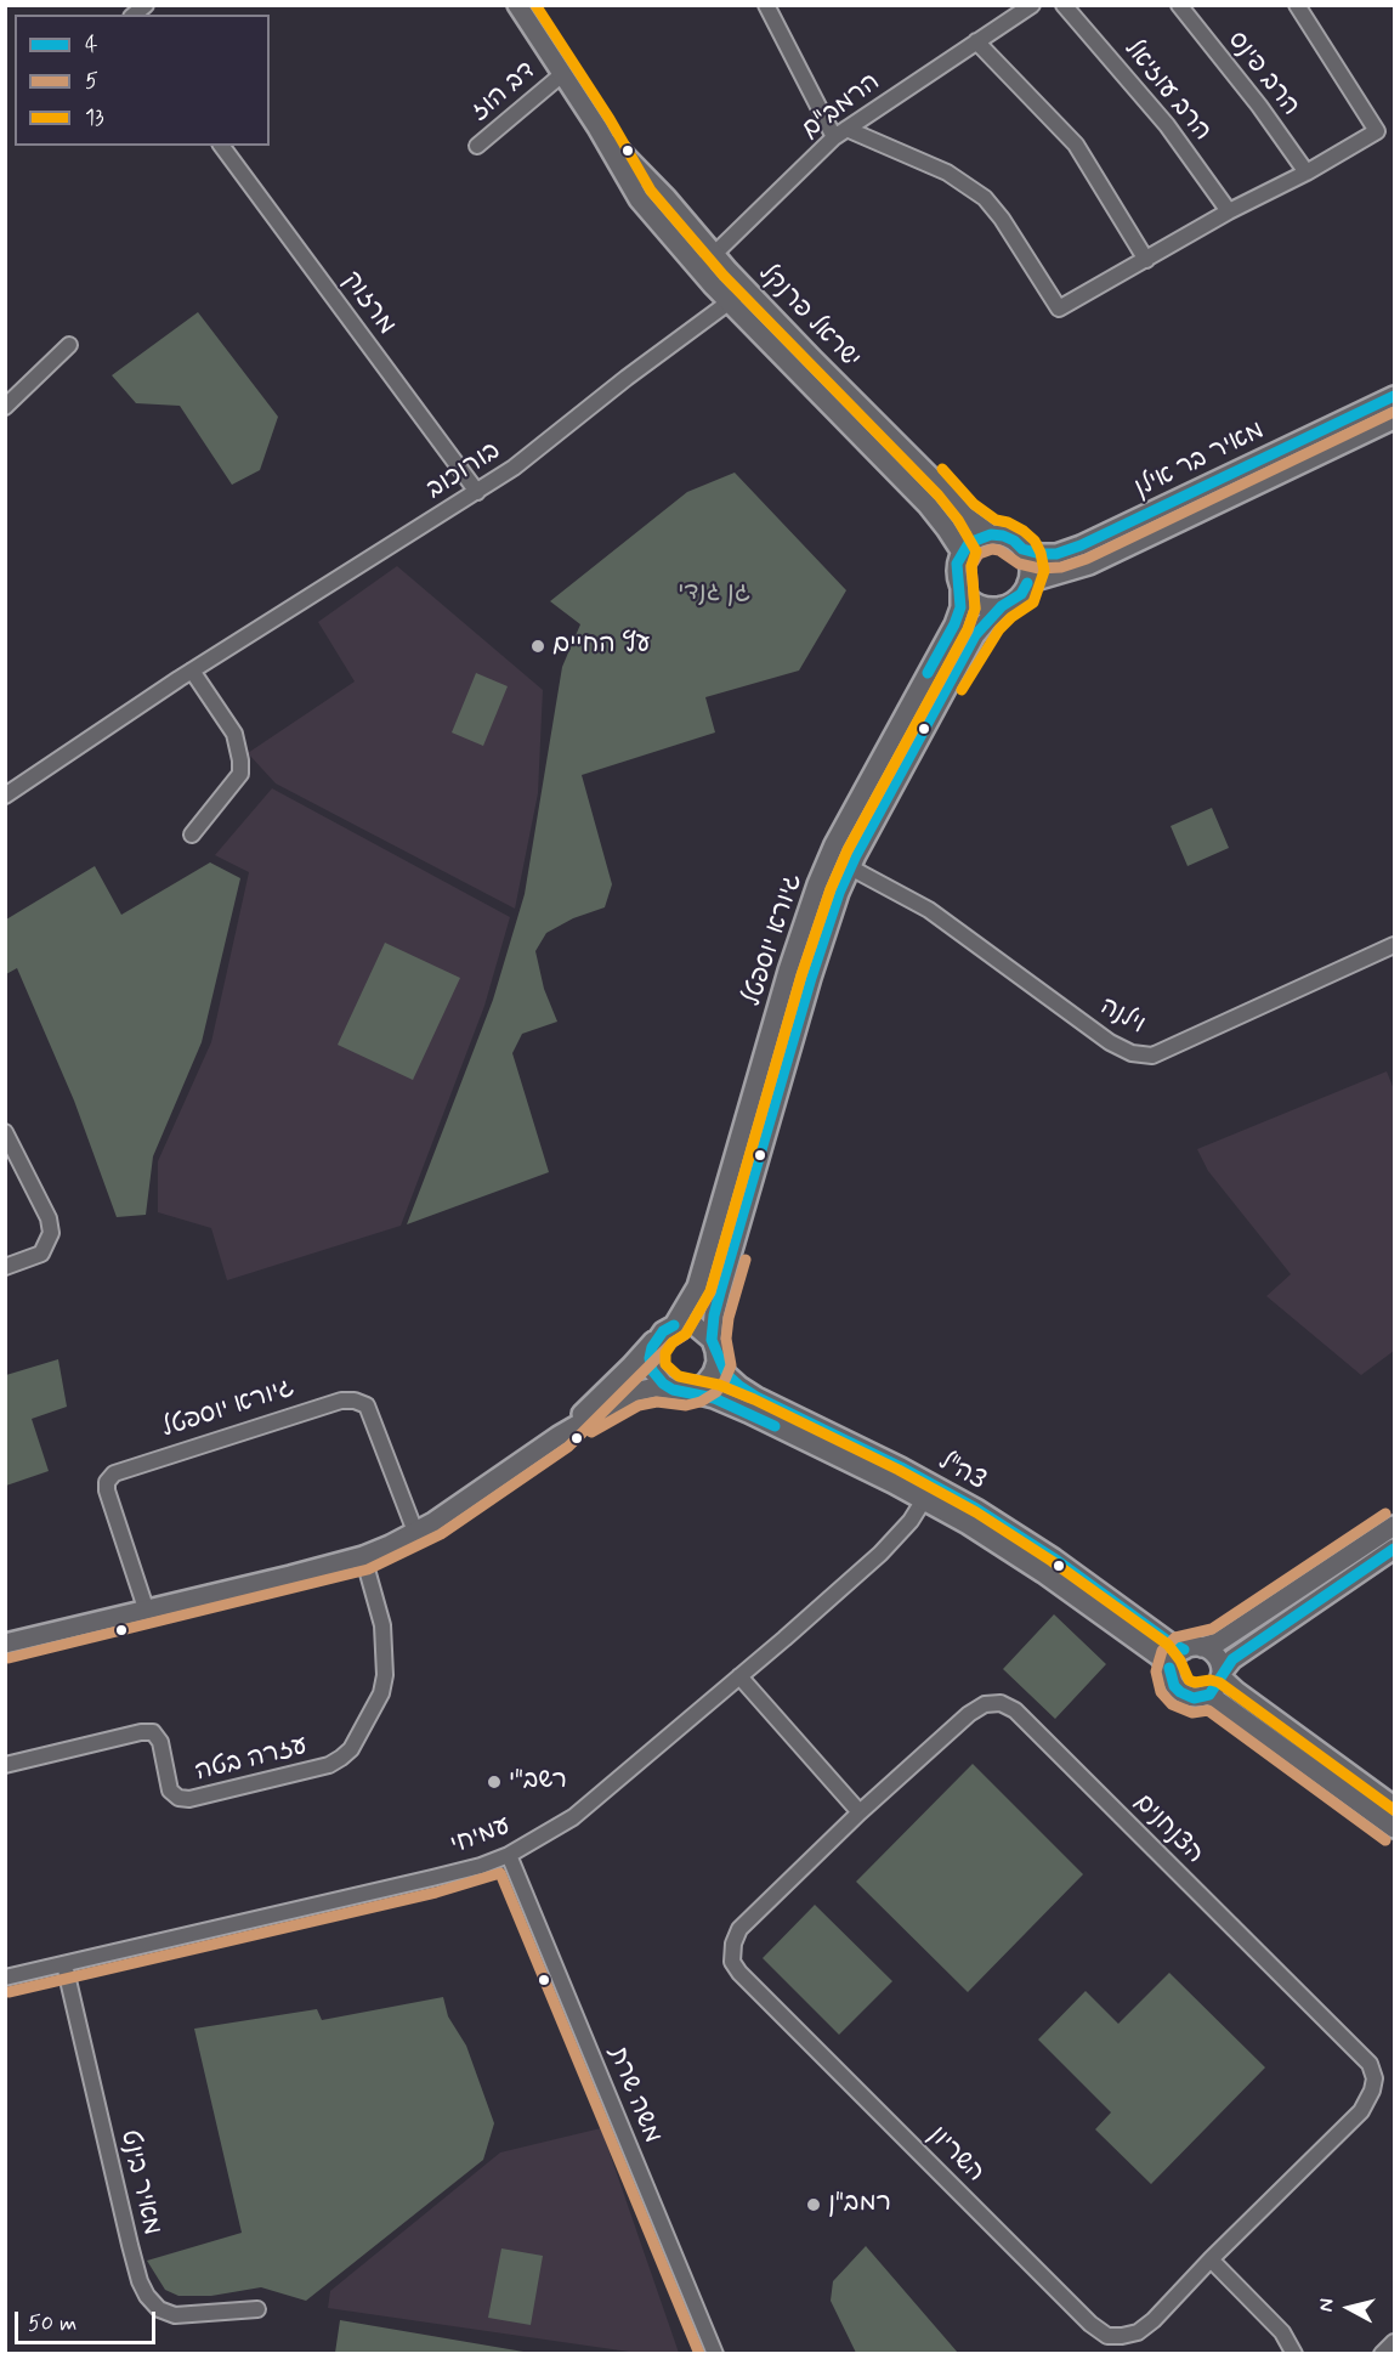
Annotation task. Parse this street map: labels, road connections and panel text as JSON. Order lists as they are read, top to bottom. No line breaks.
{"streets":{"street":["הרב פינס","הרב עוזיאל","דב הוז","הרמב\"ם","מרזוק","ישראל פרנקל","מאיר בר אילן","בורוכוב","גיורא יוספטל","וילנה","צה\"ל","עזרה בטה","הצנחנים","עמיחי","משה שרת","השריון","מאיר בינט"]},"crossings":[["דב הוז","ישראל פרנקל"],["הרמב\"ם","ישראל פרנקל"],["מרזוק","בורוכוב"],["ישראל פרנקל","מאיר בר אילן"],["ישראל פרנקל","בורוכוב"],["ישראל פרנקל","גיורא יוספטל"],["מאיר בר אילן","גיורא יוספטל"],["גיורא יוספטל","וילנה"],["גיורא יוספטל","צה\"ל"],["צה\"ל","עמיחי"],["הצנחנים","השריון"],["עמיחי","משה שרת"],["עמיחי","מאיר בינט"]],"parks":["גן גנדי"],"places":["עץ החיים","רשב\"י","רמב\"ן"],"lines":["transit line 13","transit line 4","transit line 5"],"legend":["4","5","13"],"scale_bar":"50 m","north":"left"}
